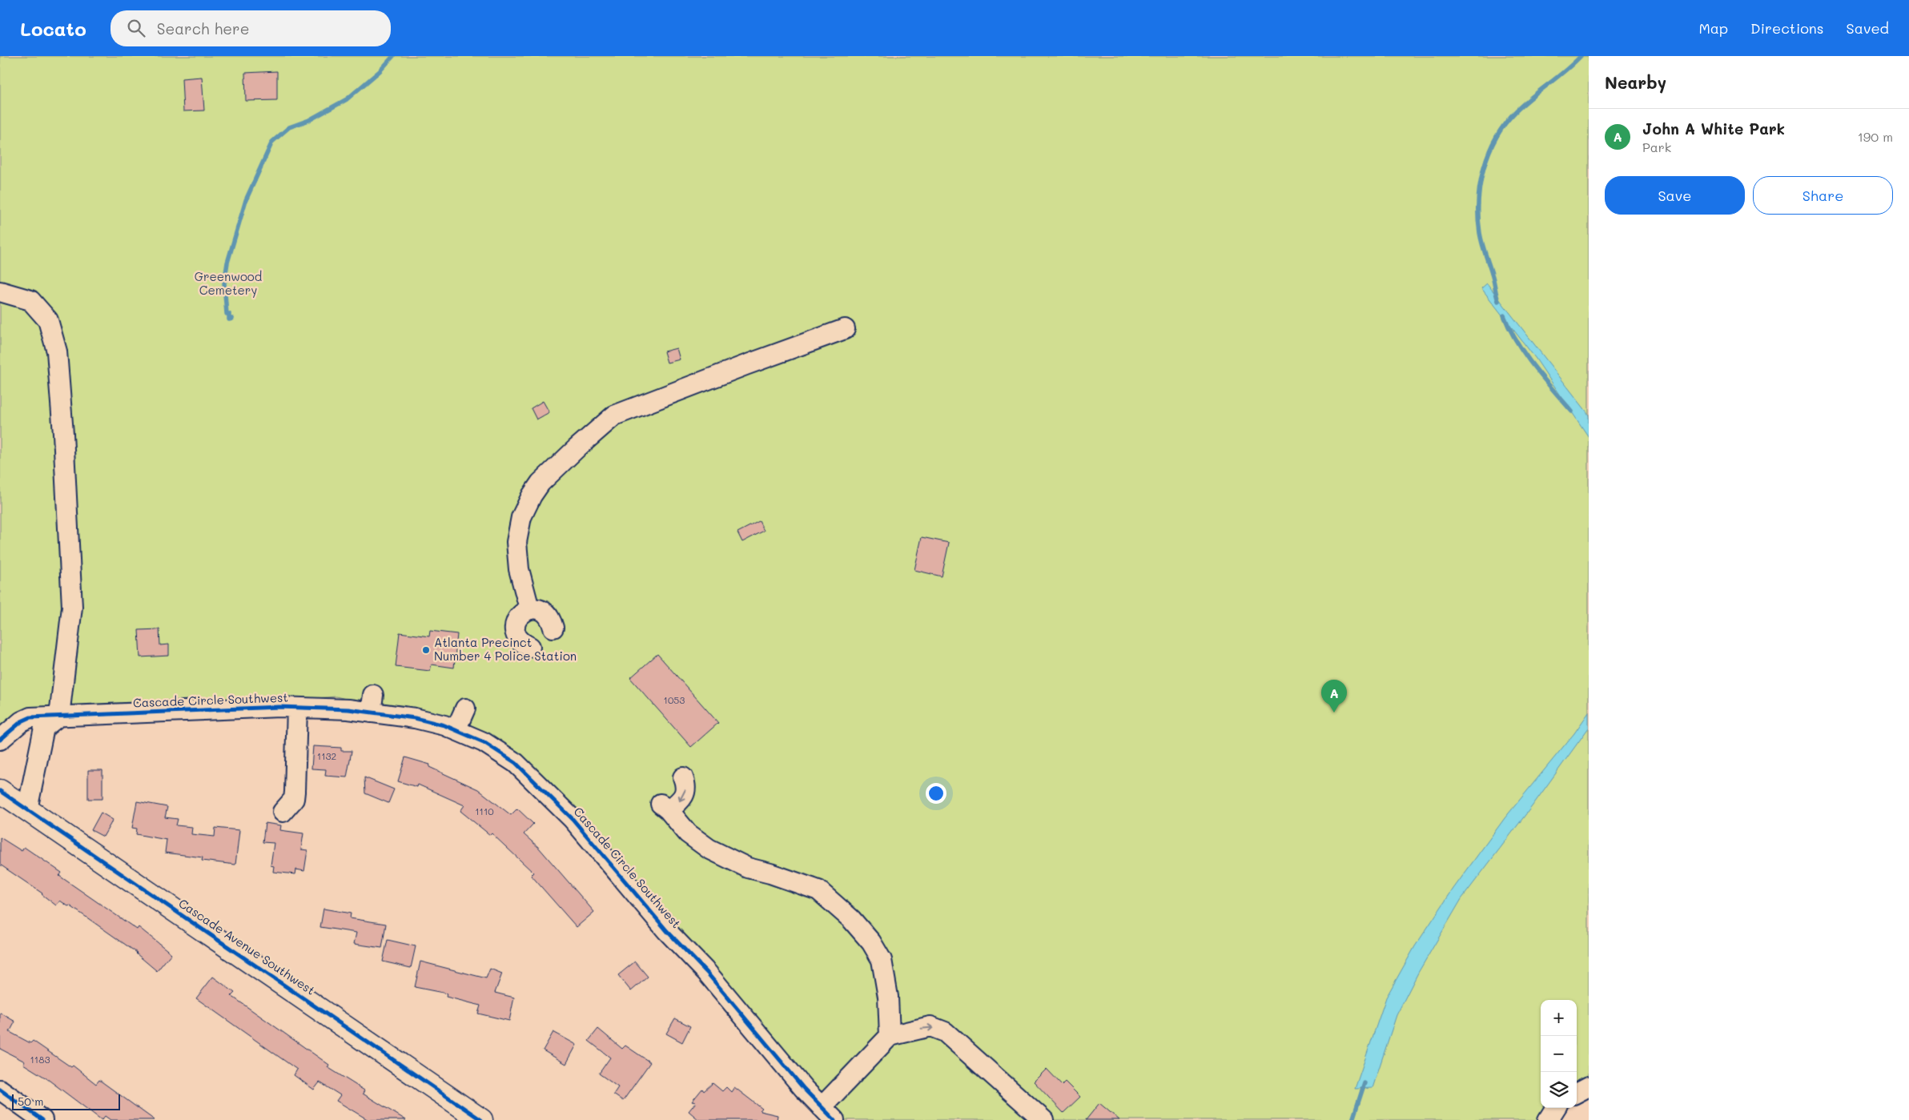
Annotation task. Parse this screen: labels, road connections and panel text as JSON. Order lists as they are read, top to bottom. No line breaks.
{"streets":{"main road":["Cascade Avenue Southwest"],"street":["Cascade Circle Southwest"]},"parks":["Greenwood Cemetery"],"places":["Atlanta Precinct Number 4 Police Station"],"house_numbers":["1053","1132","1110","1183"],"scale_bar":"50 m","page":{"header":"Locato","search":"Search here","nav":["Map","Directions","Saved"],"heading":"Nearby","list":[{"mark":"A","name":"John A White Park","note":"Park","value":"190 m"}],"buttons":["Save","Share"],"pins":"A","map_buttons":["+","−"],"scale":"50 m"}}
